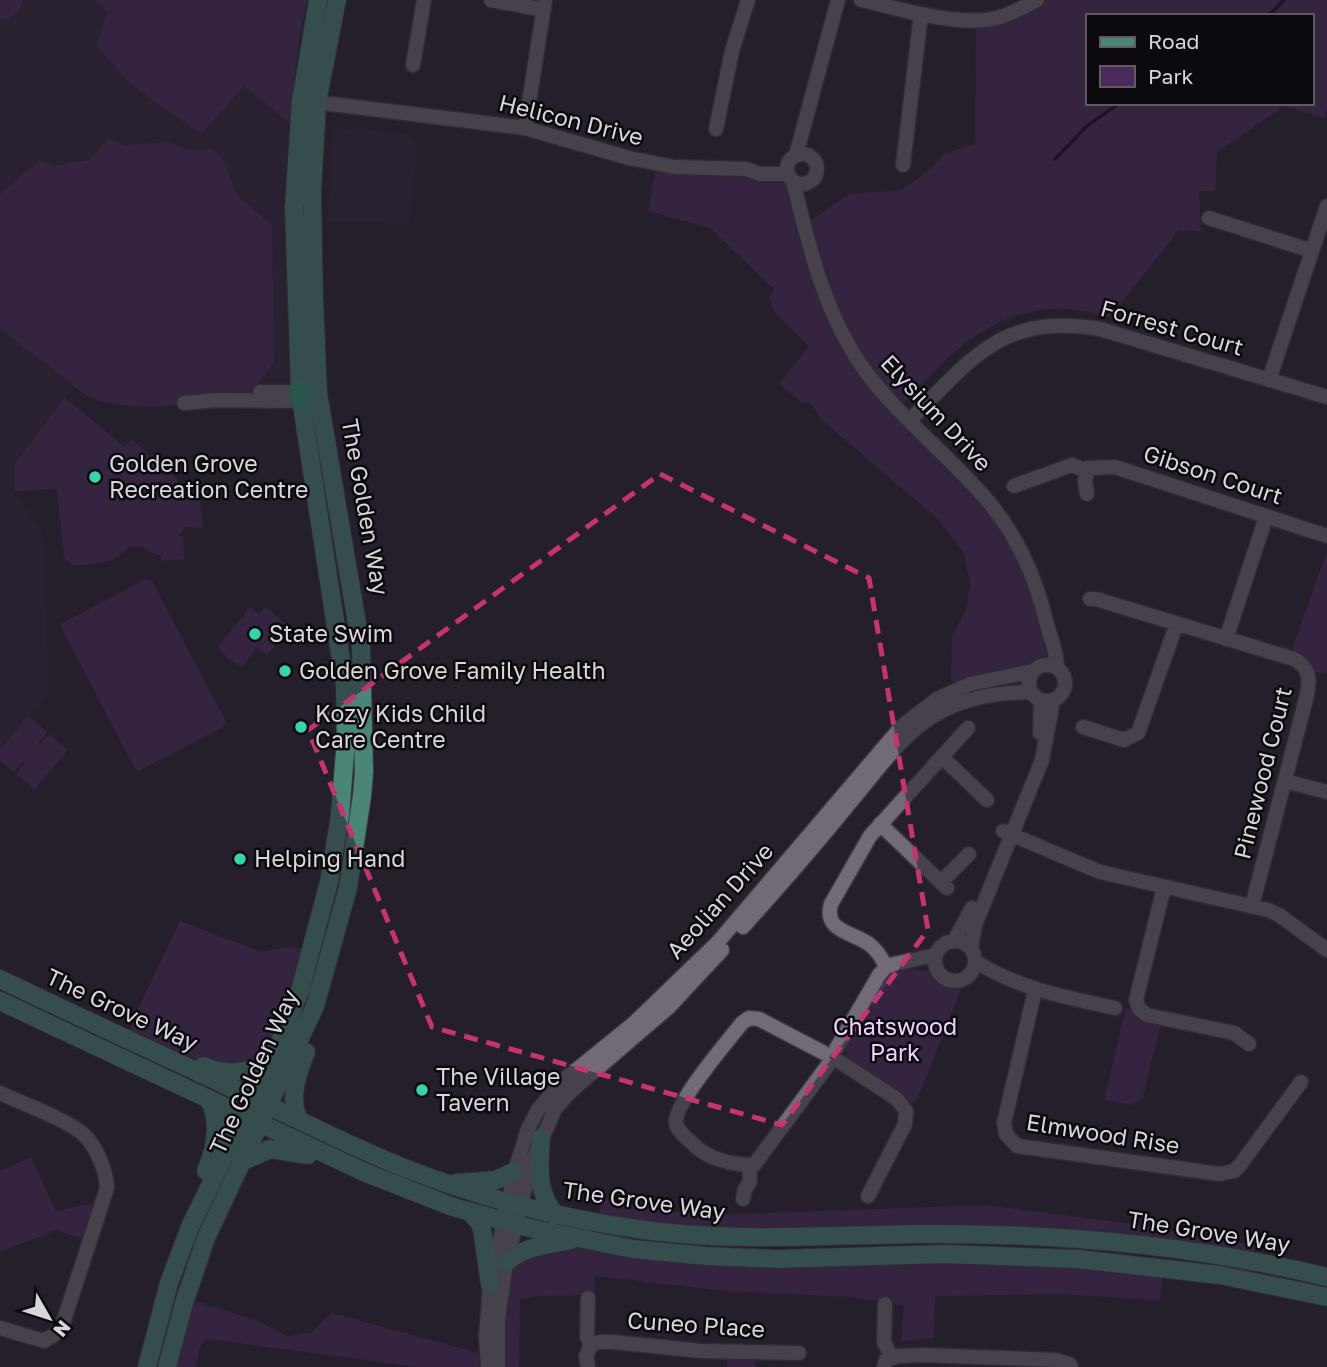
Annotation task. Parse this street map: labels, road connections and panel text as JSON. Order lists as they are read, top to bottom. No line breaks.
{"streets":{"main road":["The Golden Way","The Grove Way"],"street":["Helicon Drive","Forrest Court","Elysium Drive","Gibson Court","Pinewood Court","Aeolian Drive","Elmwood Rise","Cuneo Place"]},"crossings":[["Helicon Drive","Elysium Drive"],["Helicon Drive","The Golden Way"],["Forrest Court","Elysium Drive"],["Elysium Drive","Aeolian Drive"],["The Golden Way","The Grove Way"],["Aeolian Drive","The Grove Way"]],"parks":["Chatswood Park"],"places":["Golden Grove Recreation Centre","State Swim","Golden Grove Family Health","Kozy Kids Child Care Centre","Helping Hand","The Village Tavern"],"legend":["Road","Park"],"north":"bottom right"}
